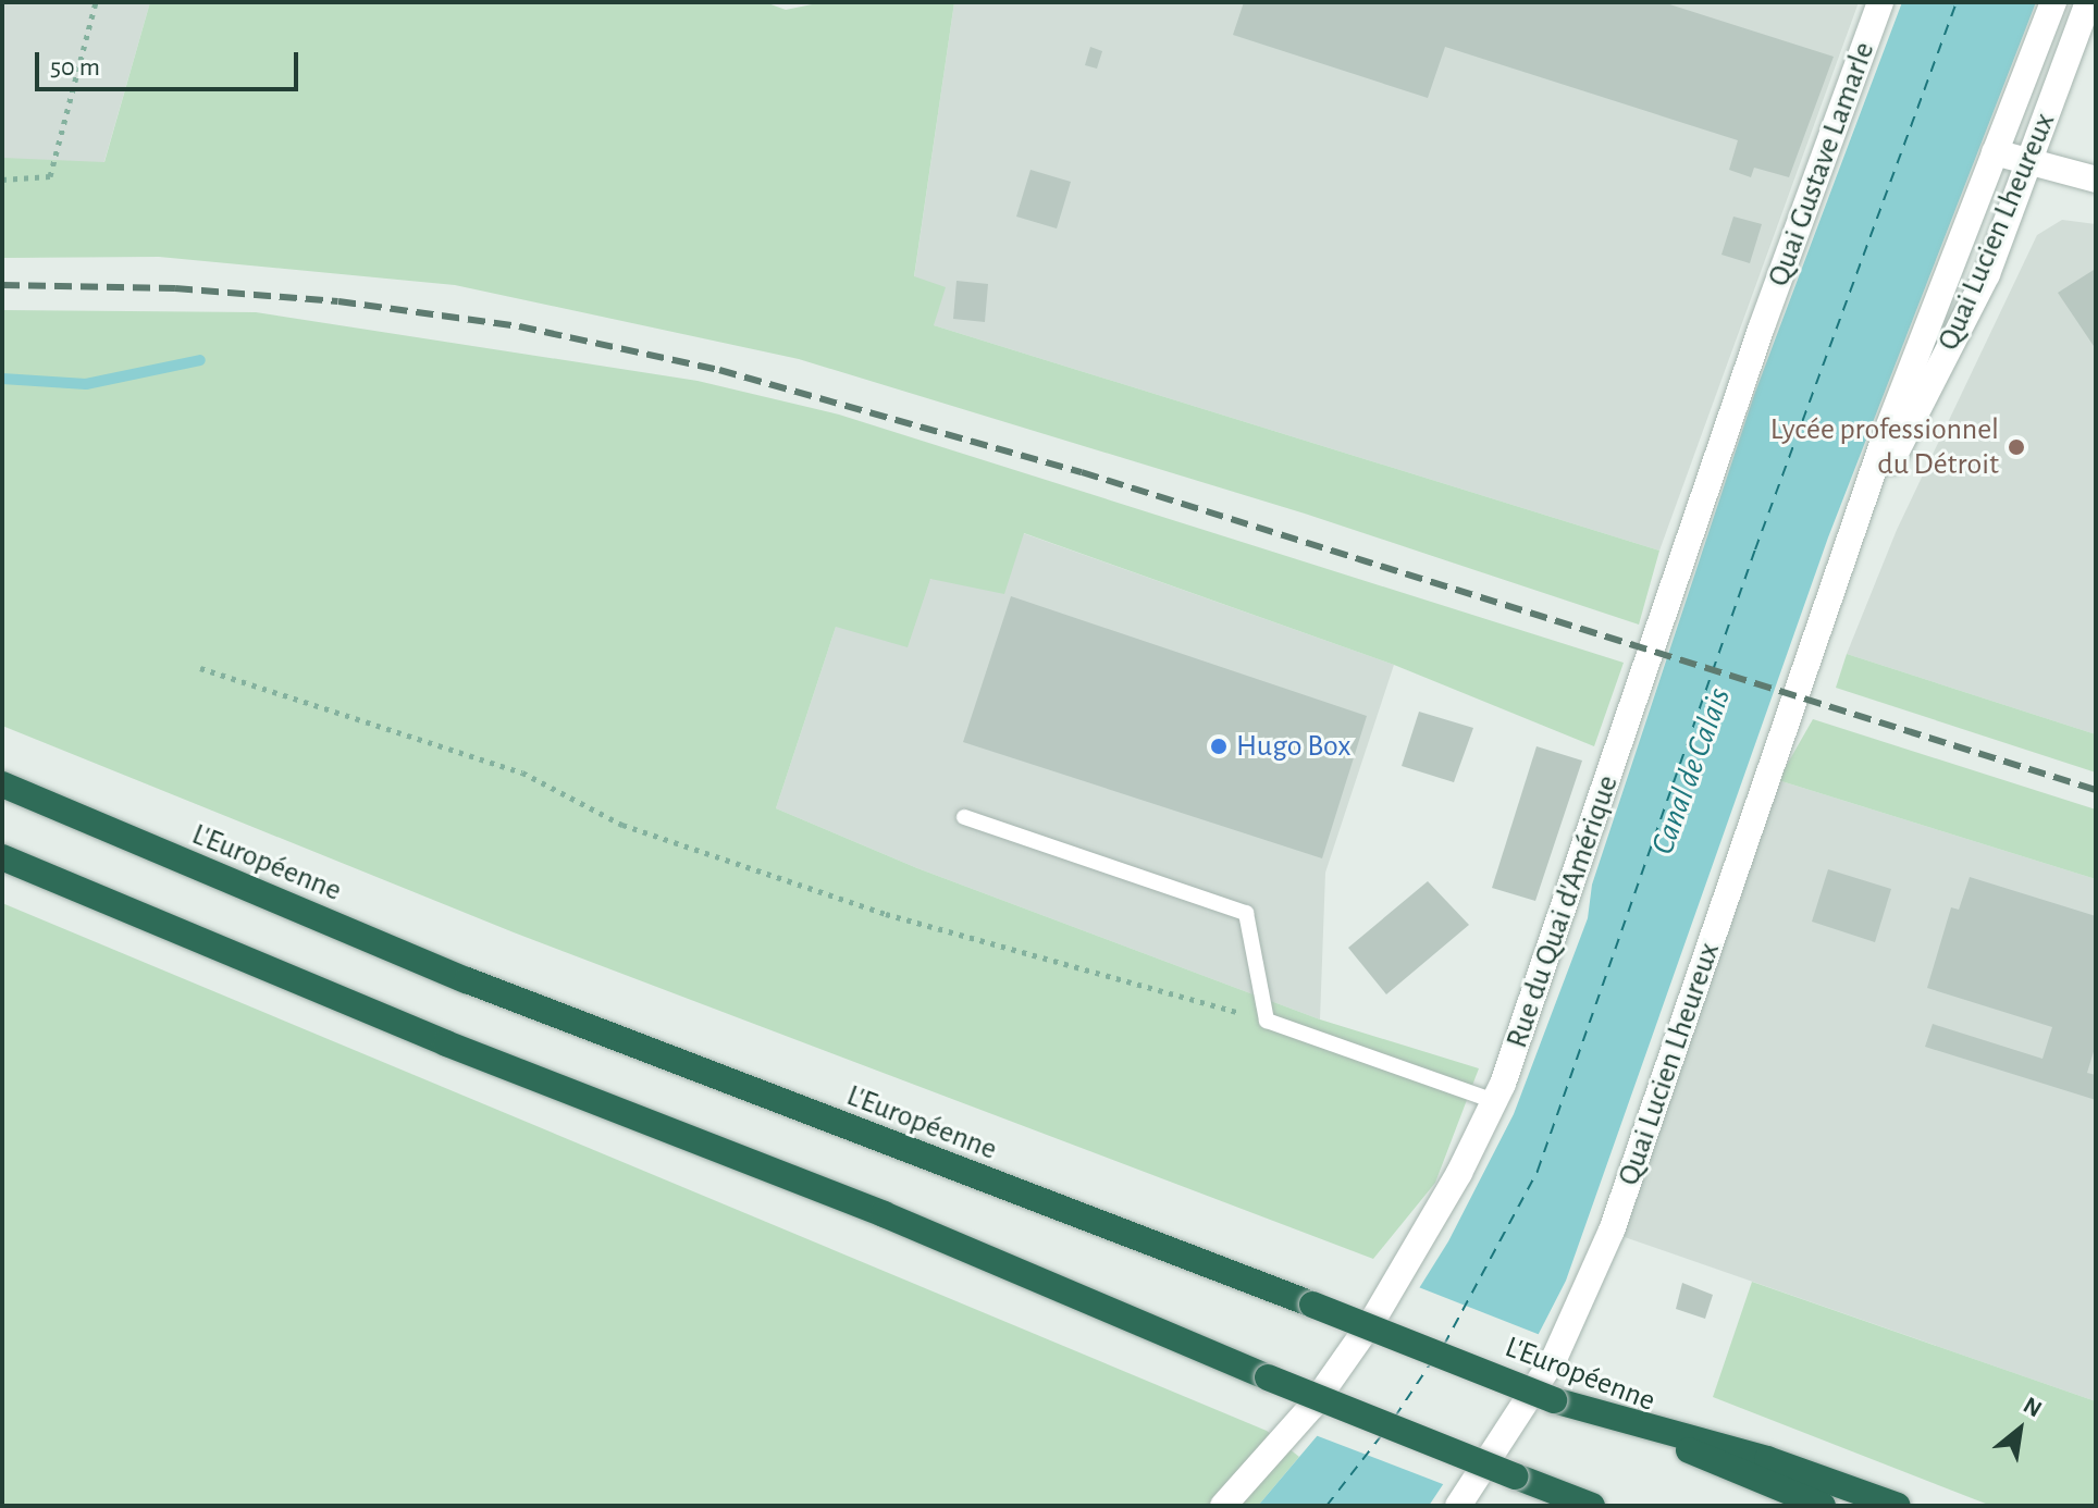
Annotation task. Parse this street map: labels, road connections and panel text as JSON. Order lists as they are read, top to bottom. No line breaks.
{"streets":{"highway":["L'Européenne"],"street":["Quai Gustave Lamarle","Quai Lucien Lheureux","Rue du Quai d'Amérique"]},"crossings":[["Quai Gustave Lamarle","Rue du Quai d'Amérique"]],"water":["Canal de Calais"],"places":["Lycée professionnel du Détroit","Hugo Box"],"scale_bar":"50 m","north":"top right"}
